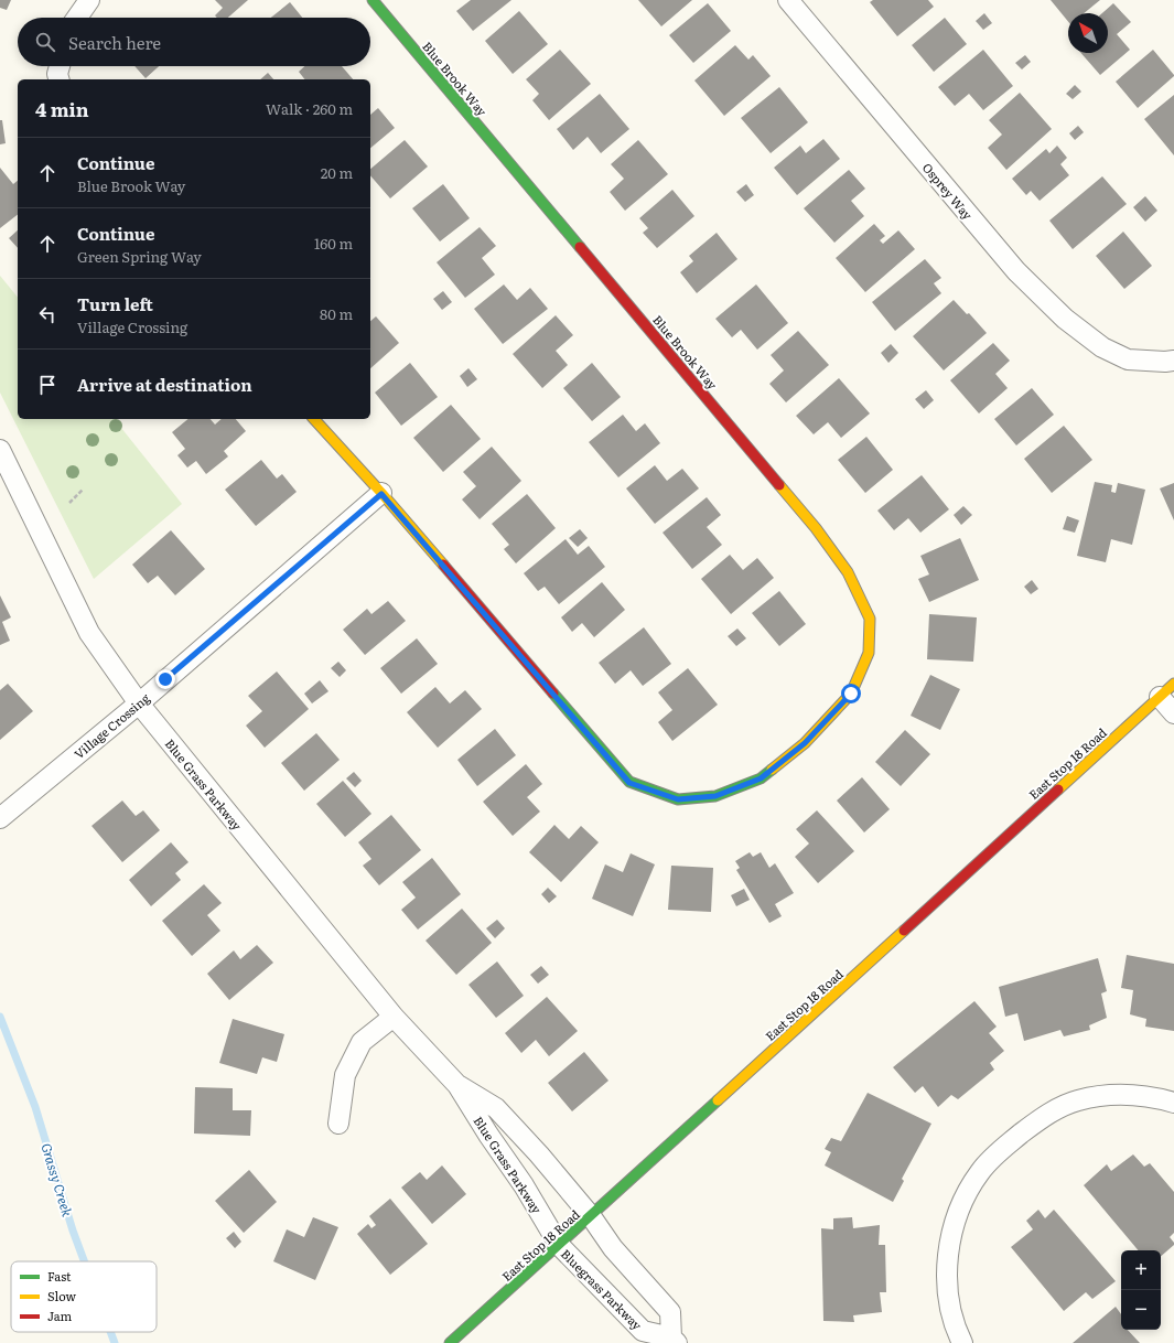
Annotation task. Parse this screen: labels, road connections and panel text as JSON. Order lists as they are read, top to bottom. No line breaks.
{"streets":{"street":["Blue Brook Way","Osprey Way","Village Crossing","East Stop 18 Road","Blue Grass Parkway","Bluegrass Parkway"]},"crossings":[["Blue Brook Way","Village Crossing"],["Village Crossing","Blue Grass Parkway"],["East Stop 18 Road","Blue Grass Parkway"],["East Stop 18 Road","Bluegrass Parkway"],["Blue Grass Parkway","Bluegrass Parkway"]],"water":["Grassy Creek"],"legend":["Fast","Slow","Jam"],"north":"top left","page":{"search":"Search here","heading":["4 min","Walk · 260 m"],"list":[["Continue","Blue Brook Way","20 m"],["Continue","Green Spring Way","160 m"],["Turn left","Village Crossing","80 m"],"Arrive at destination"],"map_buttons":["+","−"]}}
